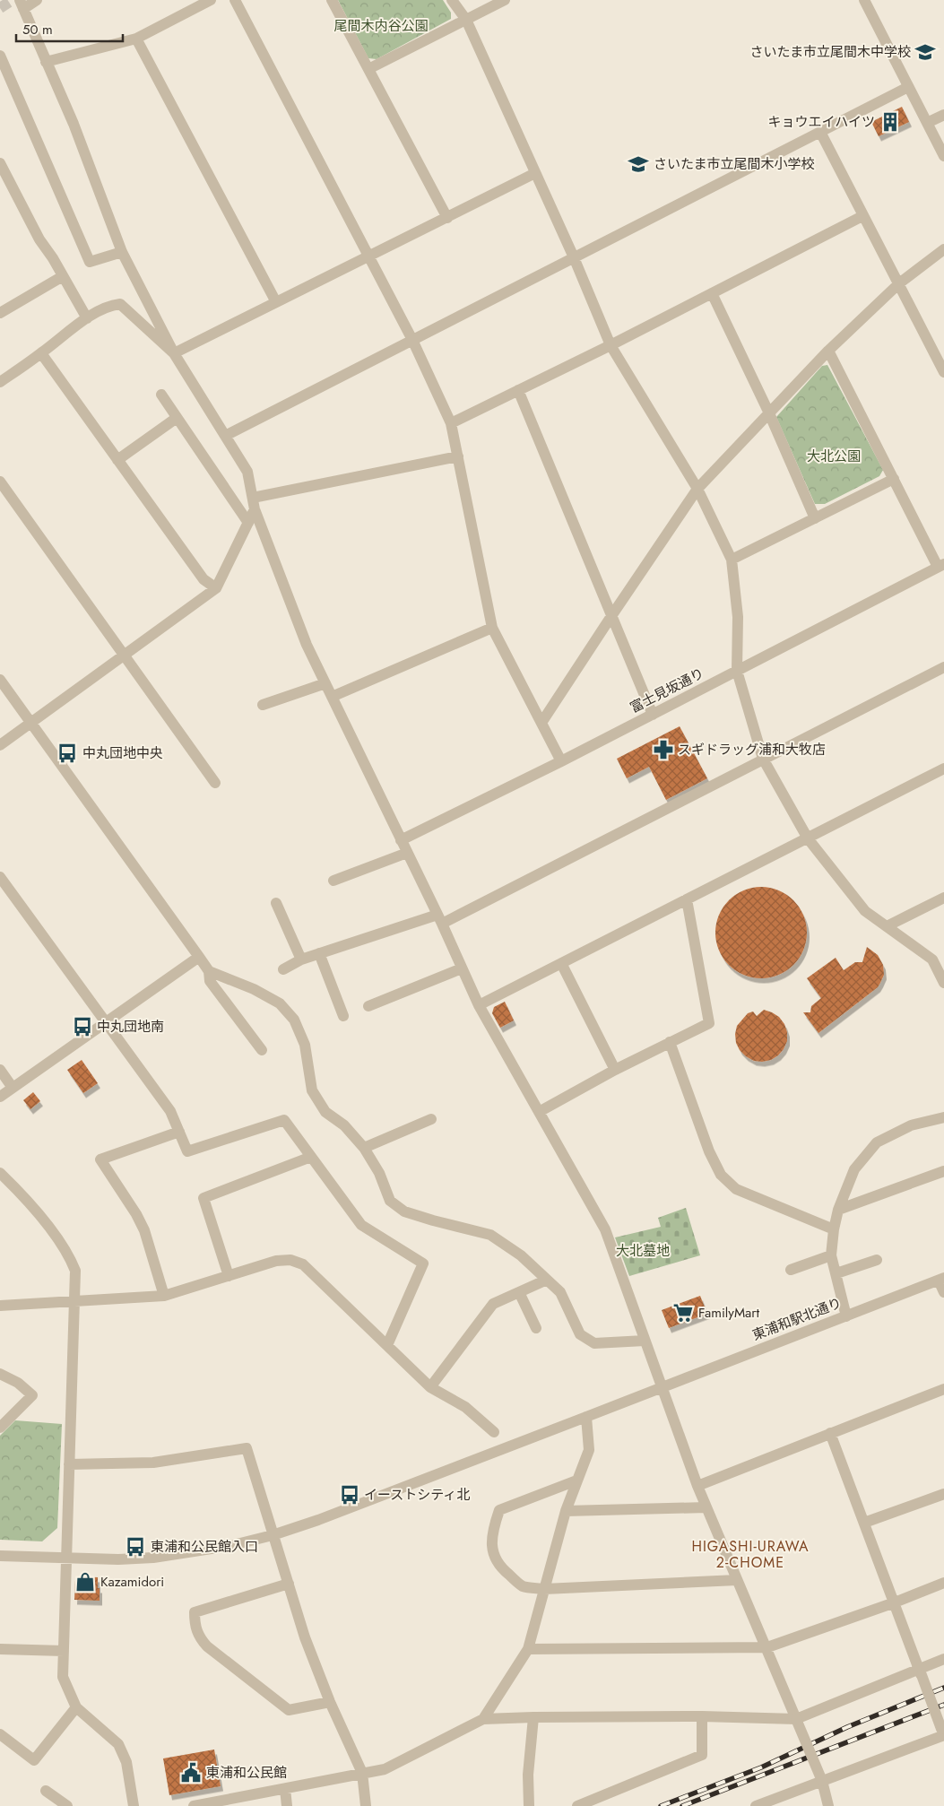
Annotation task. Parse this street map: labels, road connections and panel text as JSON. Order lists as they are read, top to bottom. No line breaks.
{"streets":{"street":["富士見坂通り","東浦和駅北通り"]},"districts":["HIGASHI-URAWA 2-CHOME"],"parks":["尾間木内谷公園","大北公園","大北墓地"],"places":{"school or university":["さいたま市立尾間木中学校","さいたま市立尾間木小学校"],"building":["キョウエイハイツ"],"pharmacy":["スギドラッグ浦和大牧店"],"bus stop":["中丸団地中央","中丸団地南","イーストシティ北","東浦和公民館入口"],"supermarket":["FamilyMart"],"shop":["Kazamidori"],"public building":["東浦和公民館"]},"scale_bar":"50 m"}
